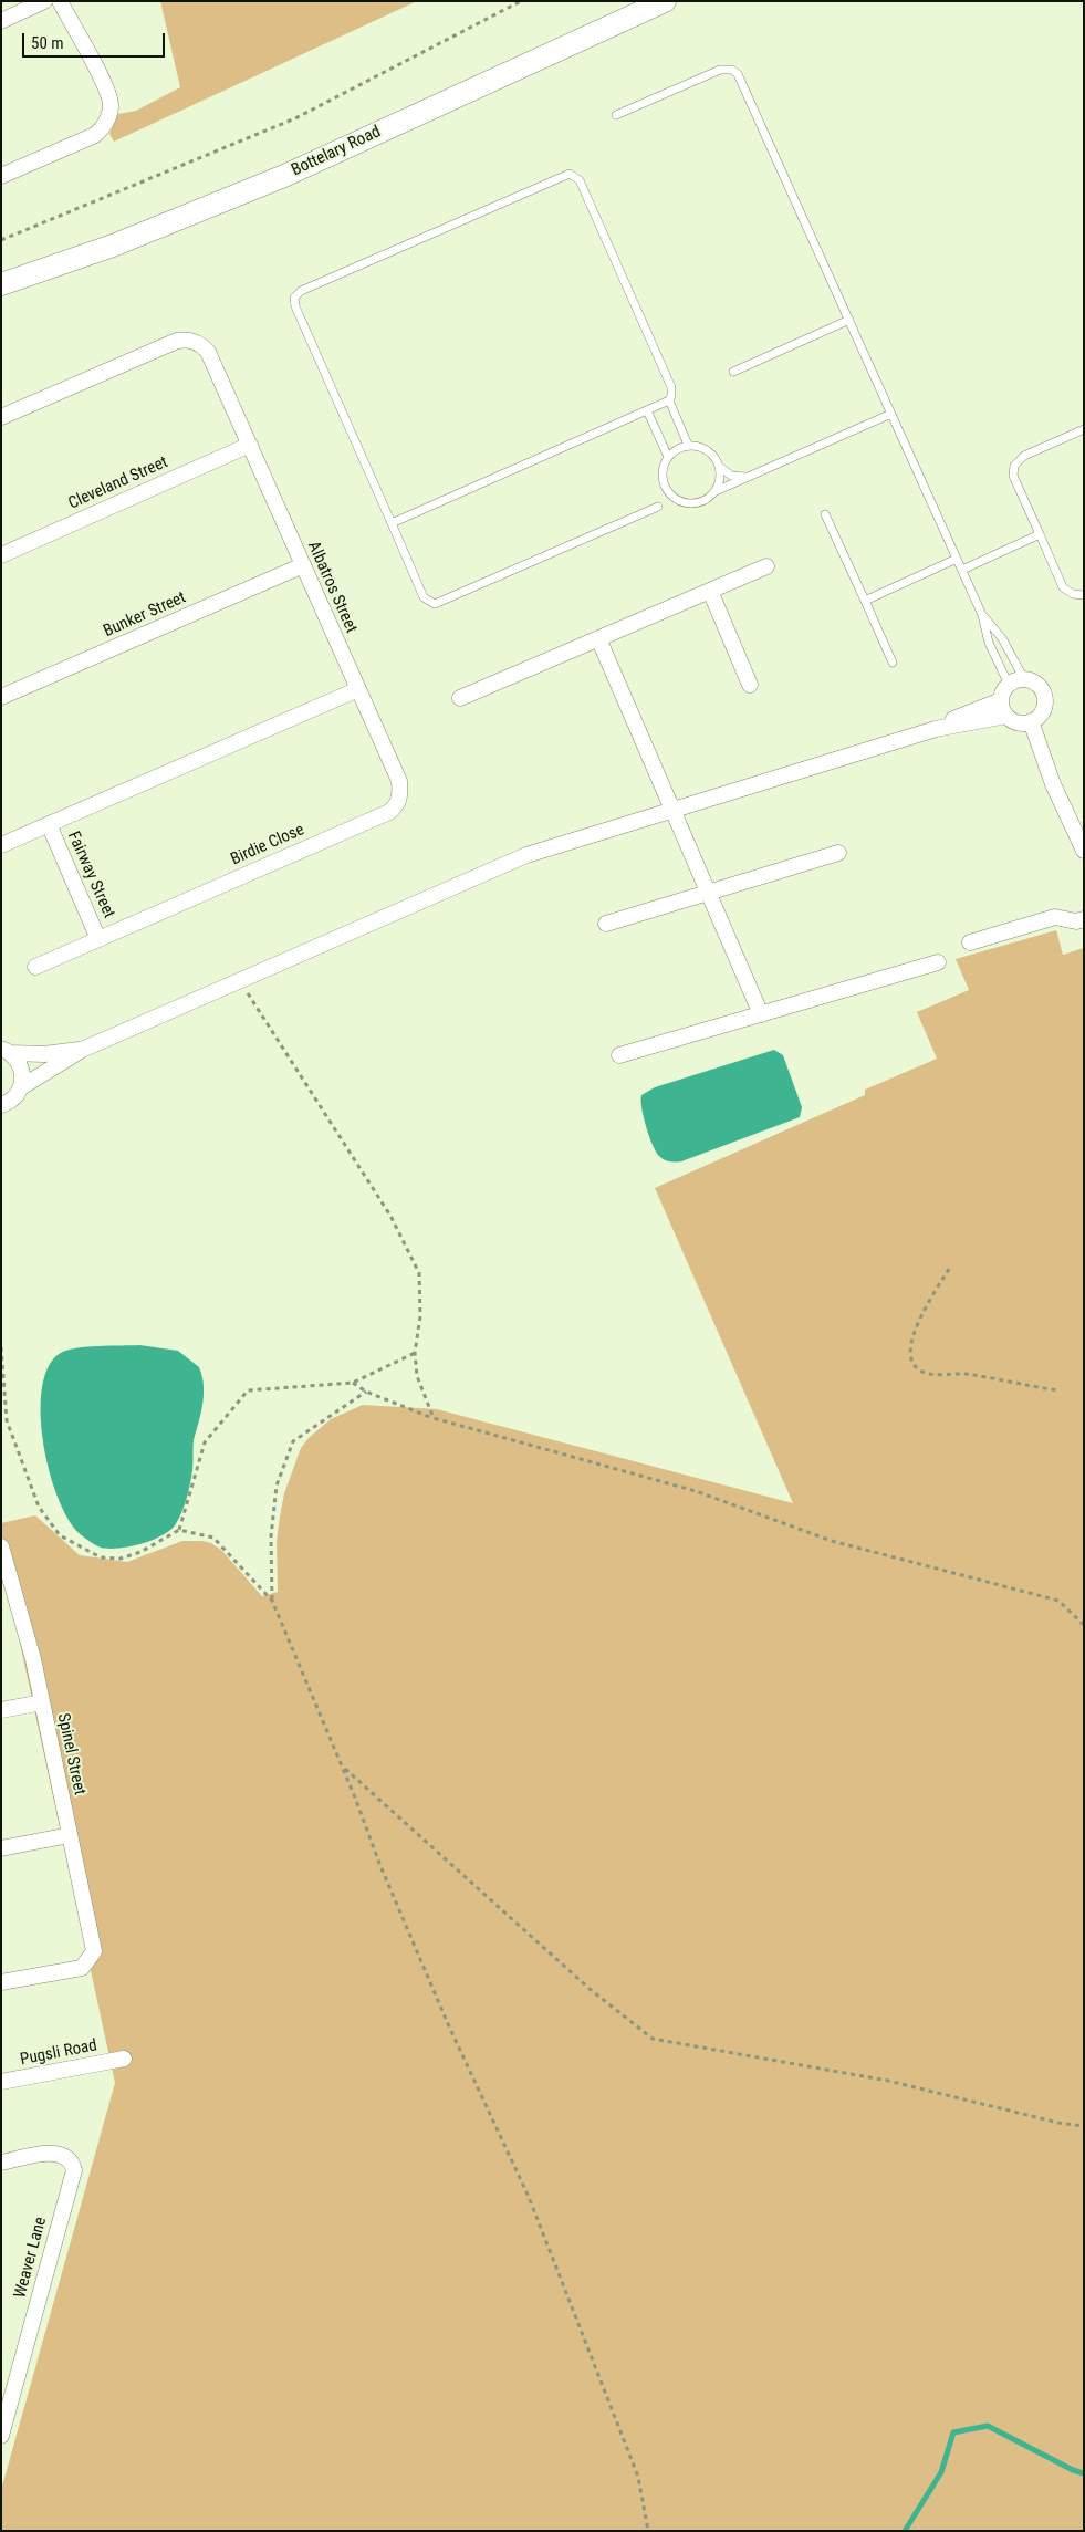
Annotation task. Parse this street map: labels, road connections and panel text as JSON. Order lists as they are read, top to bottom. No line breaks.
{"streets":{"main road":["Bottelary Road"],"street":["Cleveland Street","Albatros Street","Bunker Street","Birdie Close","Fairway Street","Spinel Street","Pugsli Road","Weaver Lane"]},"crossings":[["Cleveland Street","Albatros Street"],["Albatros Street","Bunker Street"],["Albatros Street","Birdie Close"],["Birdie Close","Fairway Street"]],"scale_bar":"50 m"}
